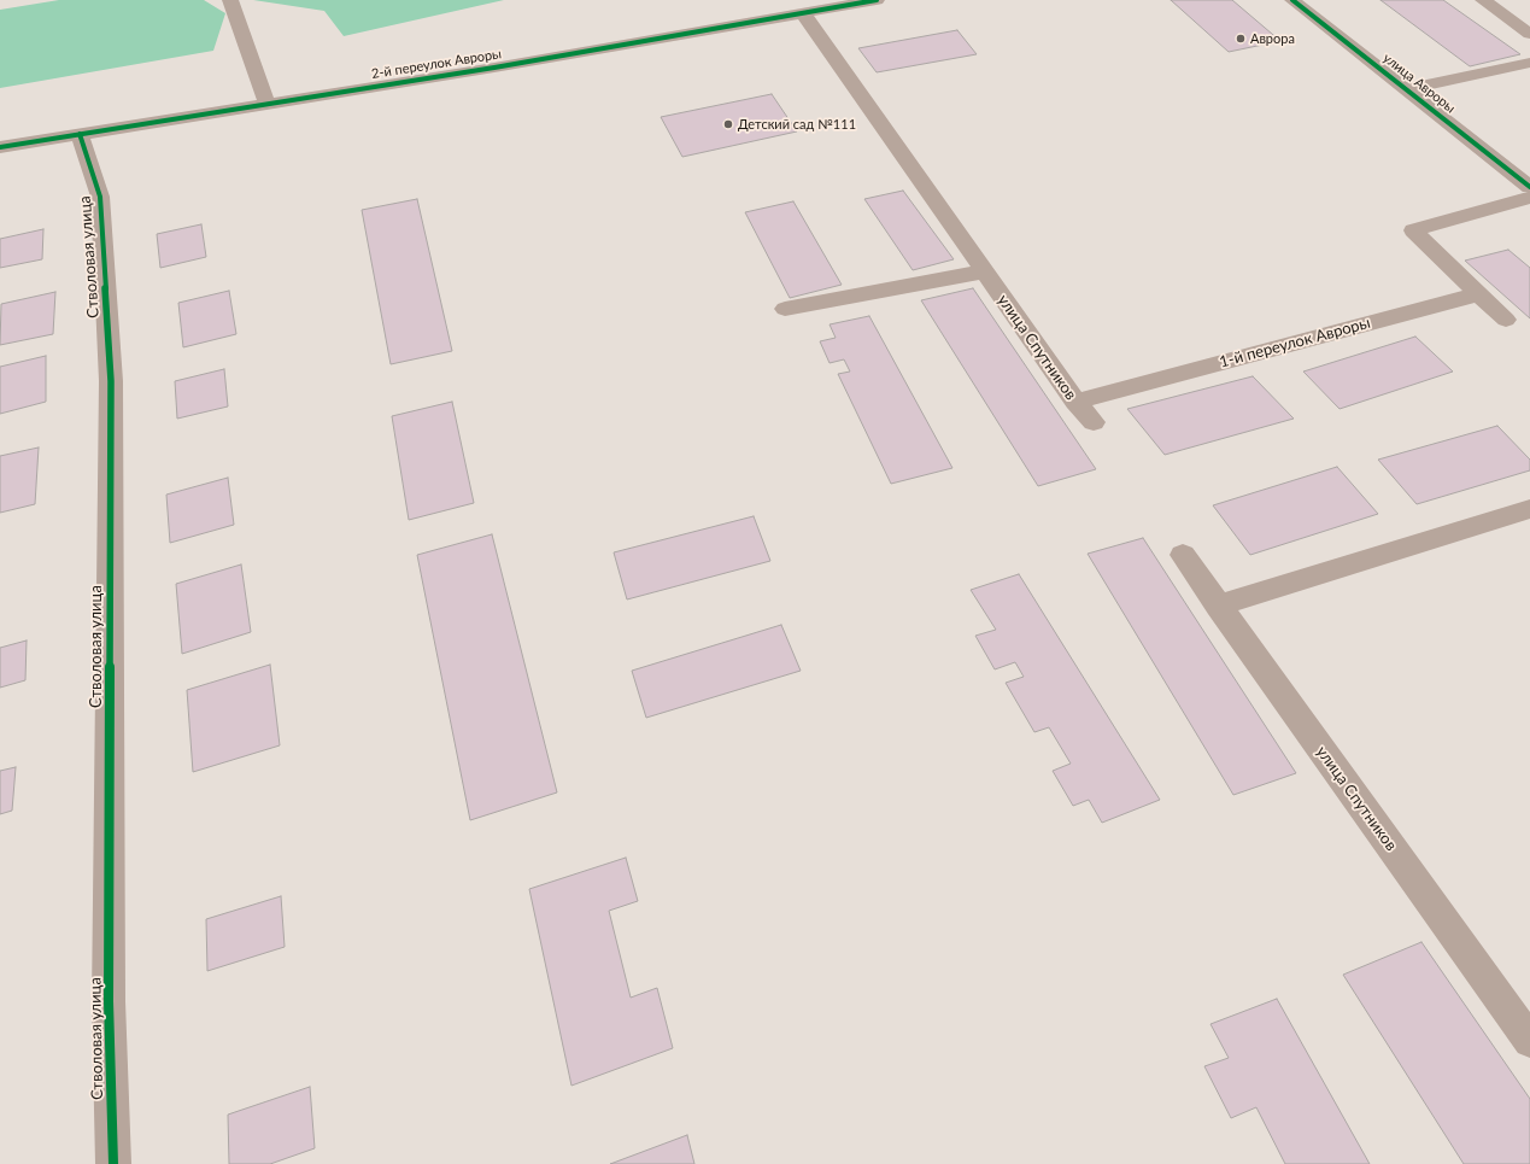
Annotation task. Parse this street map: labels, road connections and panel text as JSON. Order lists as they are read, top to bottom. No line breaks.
{"streets":{"street":["2-й переулок Авроры","улица Авроры","Стволовая улица","1-й переулок Авроры","улица Спутников"]},"crossings":[["2-й переулок Авроры","Стволовая улица"],["2-й переулок Авроры","улица Спутников"],["1-й переулок Авроры","улица Спутников"]],"places":["Аврора","Детский сад №111"]}
